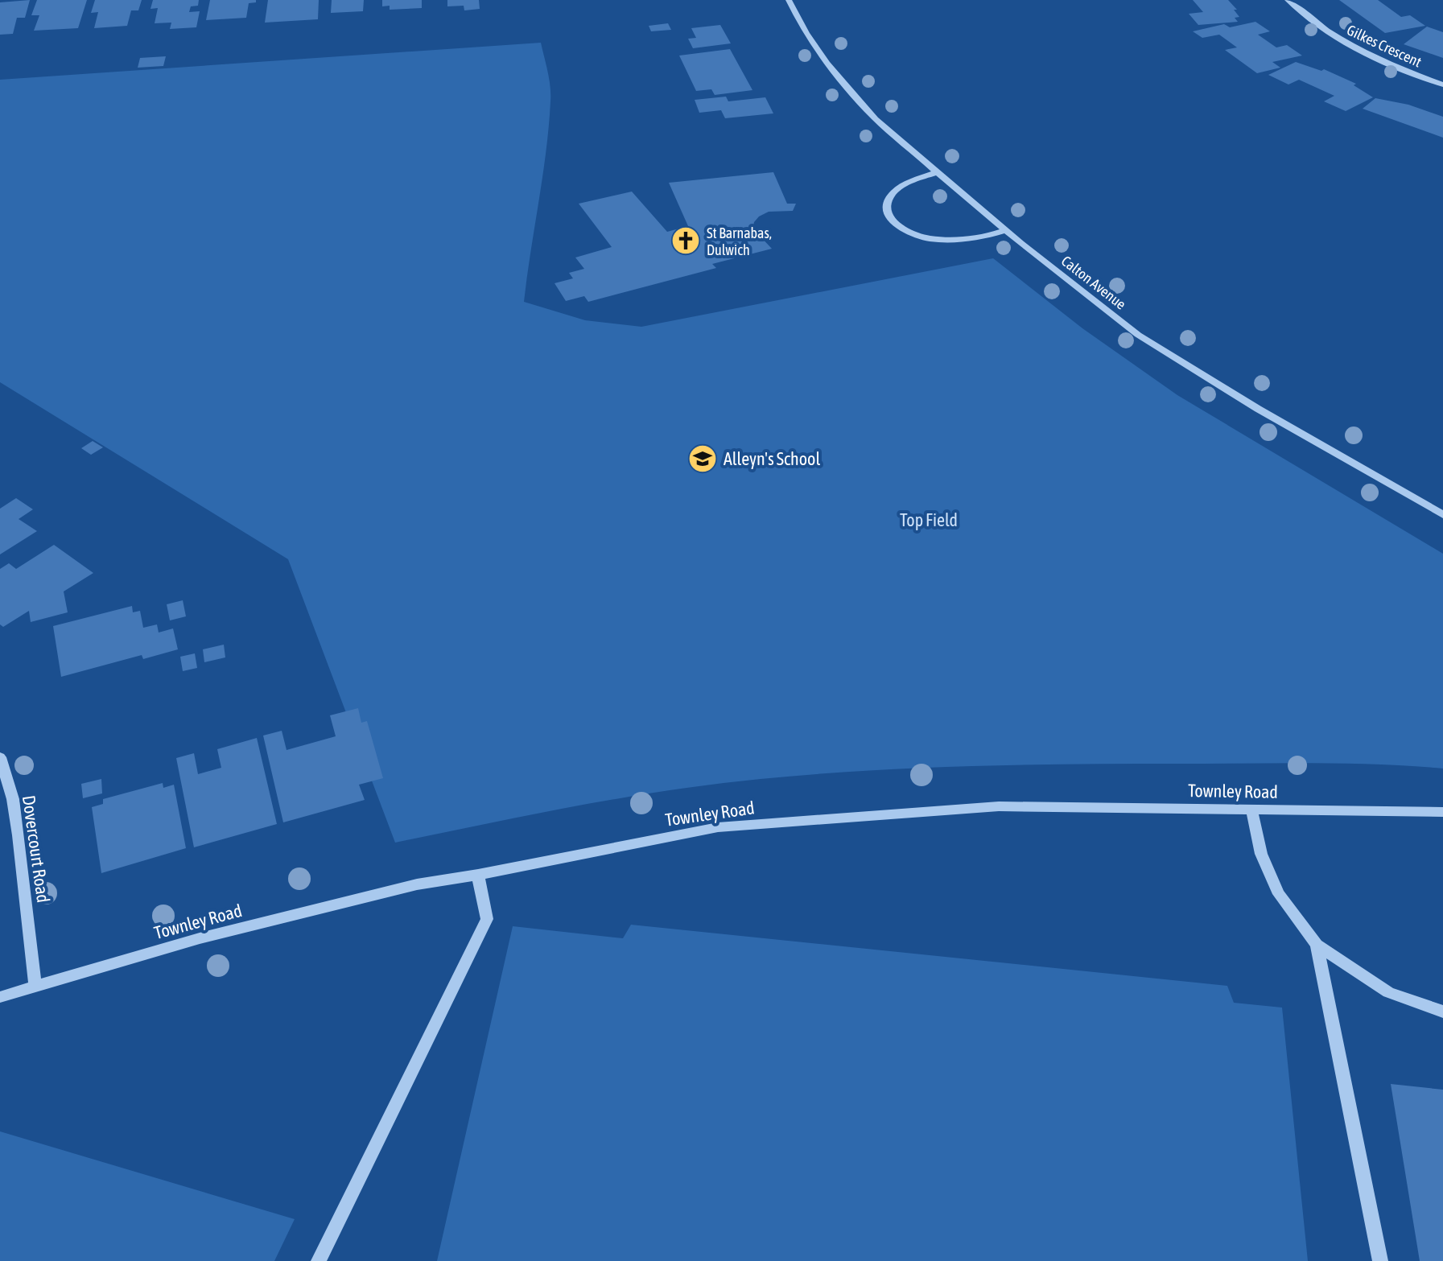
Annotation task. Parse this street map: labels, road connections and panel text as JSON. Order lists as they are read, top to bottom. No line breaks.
{"streets":{"street":["Gilkes Crescent","Calton Avenue","Townley Road","Dovercourt Road"]},"crossings":[["Townley Road","Dovercourt Road"]],"parks":["Top Field"],"places":{"church":["St Barnabas, Dulwich"],"school or university":["Alleyn's School"]}}
